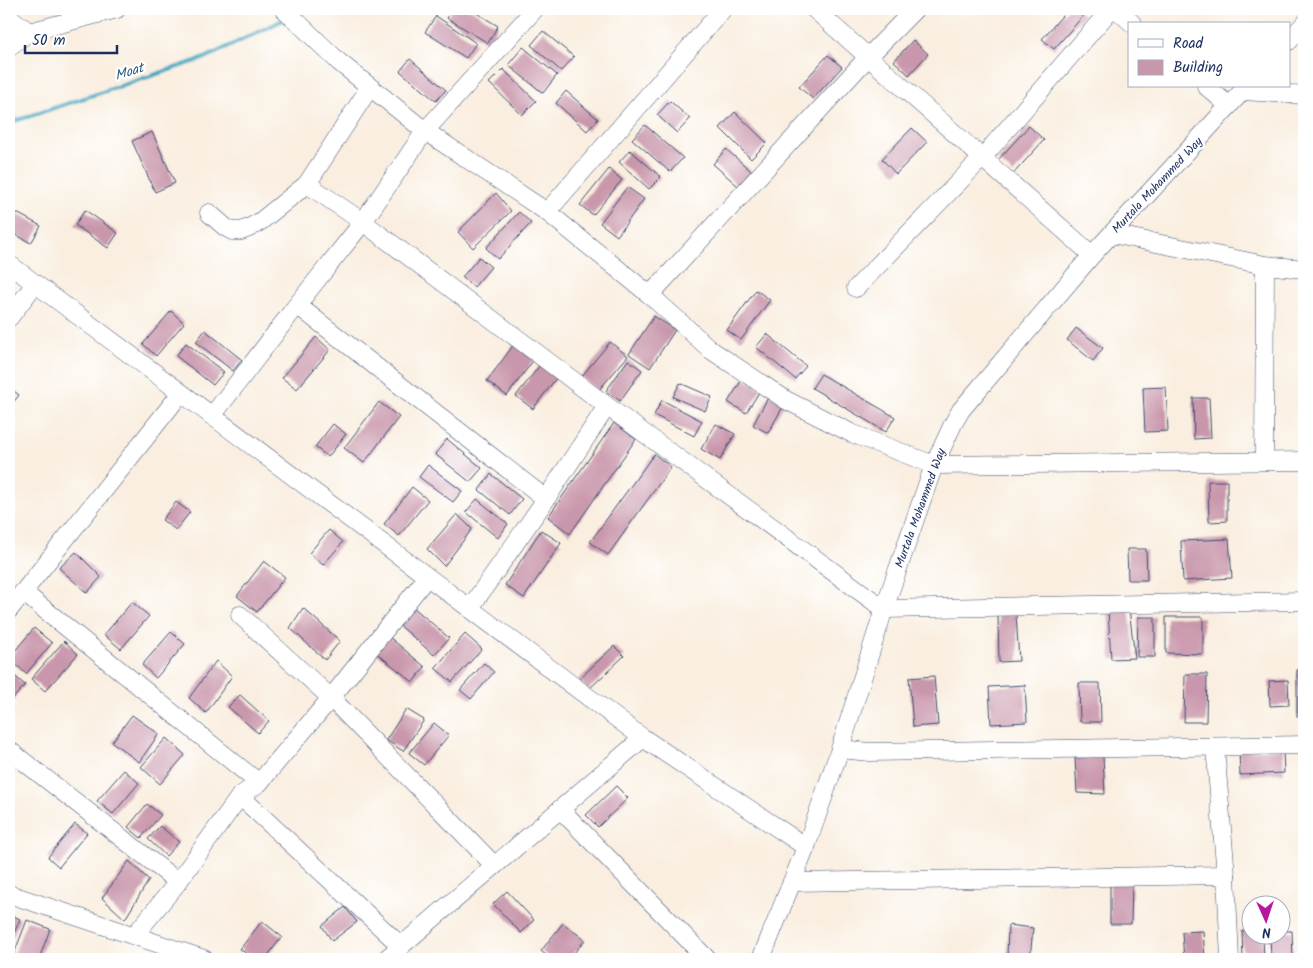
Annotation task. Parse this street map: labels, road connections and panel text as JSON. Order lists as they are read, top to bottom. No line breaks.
{"streets":{"street":["Murtala Mohammed Way"]},"water":["Moat"],"legend":["Road","Building"],"scale_bar":"50 m","north":"bottom"}
